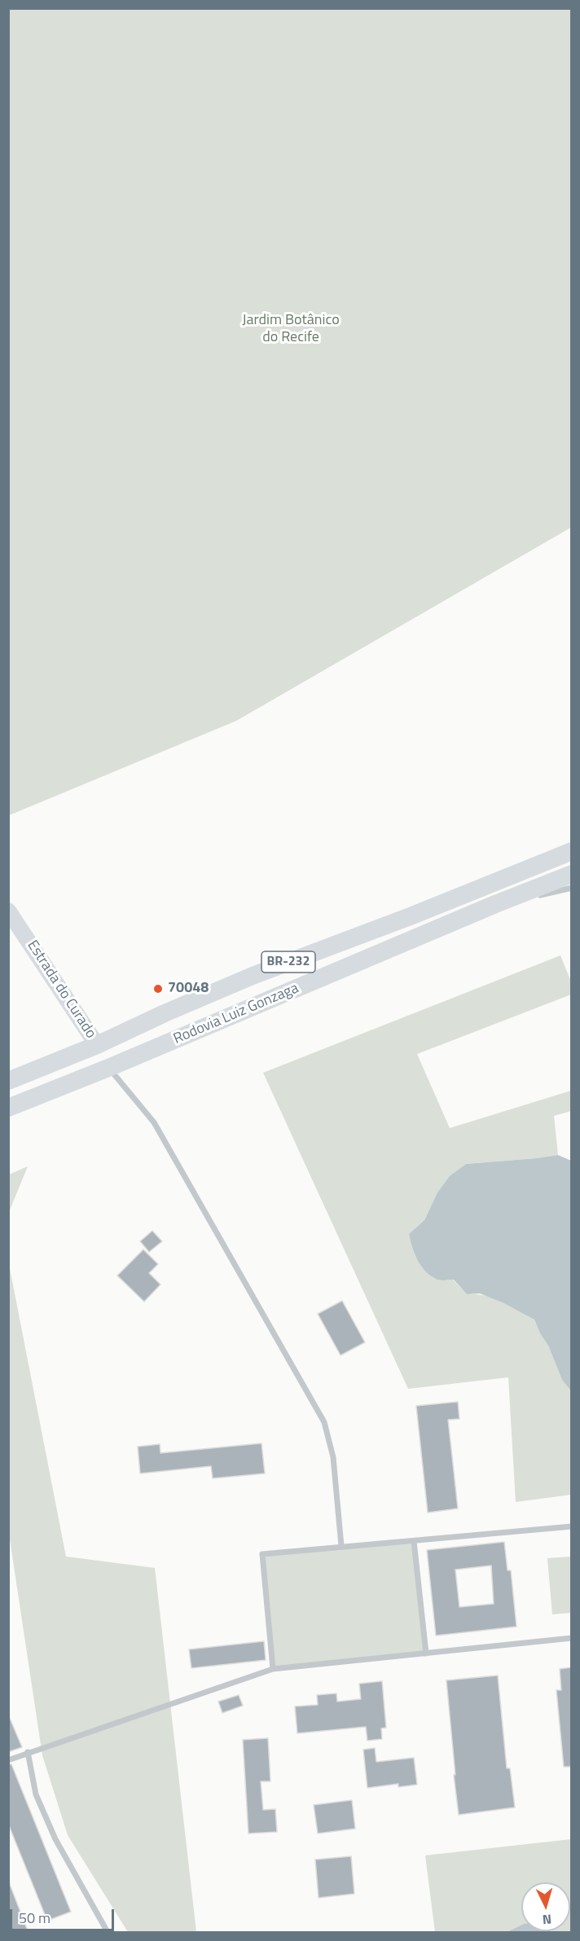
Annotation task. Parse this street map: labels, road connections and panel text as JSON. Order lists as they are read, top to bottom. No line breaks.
{"streets":{"highway":["BR-232","Rodovia Luiz Gonzaga"],"main road":["Estrada do Curado"]},"crossings":[["Estrada do Curado","Rodovia Luiz Gonzaga"]],"parks":["Jardim Botânico do Recife"],"places":["70048"],"scale_bar":"50 m","north":"bottom"}
